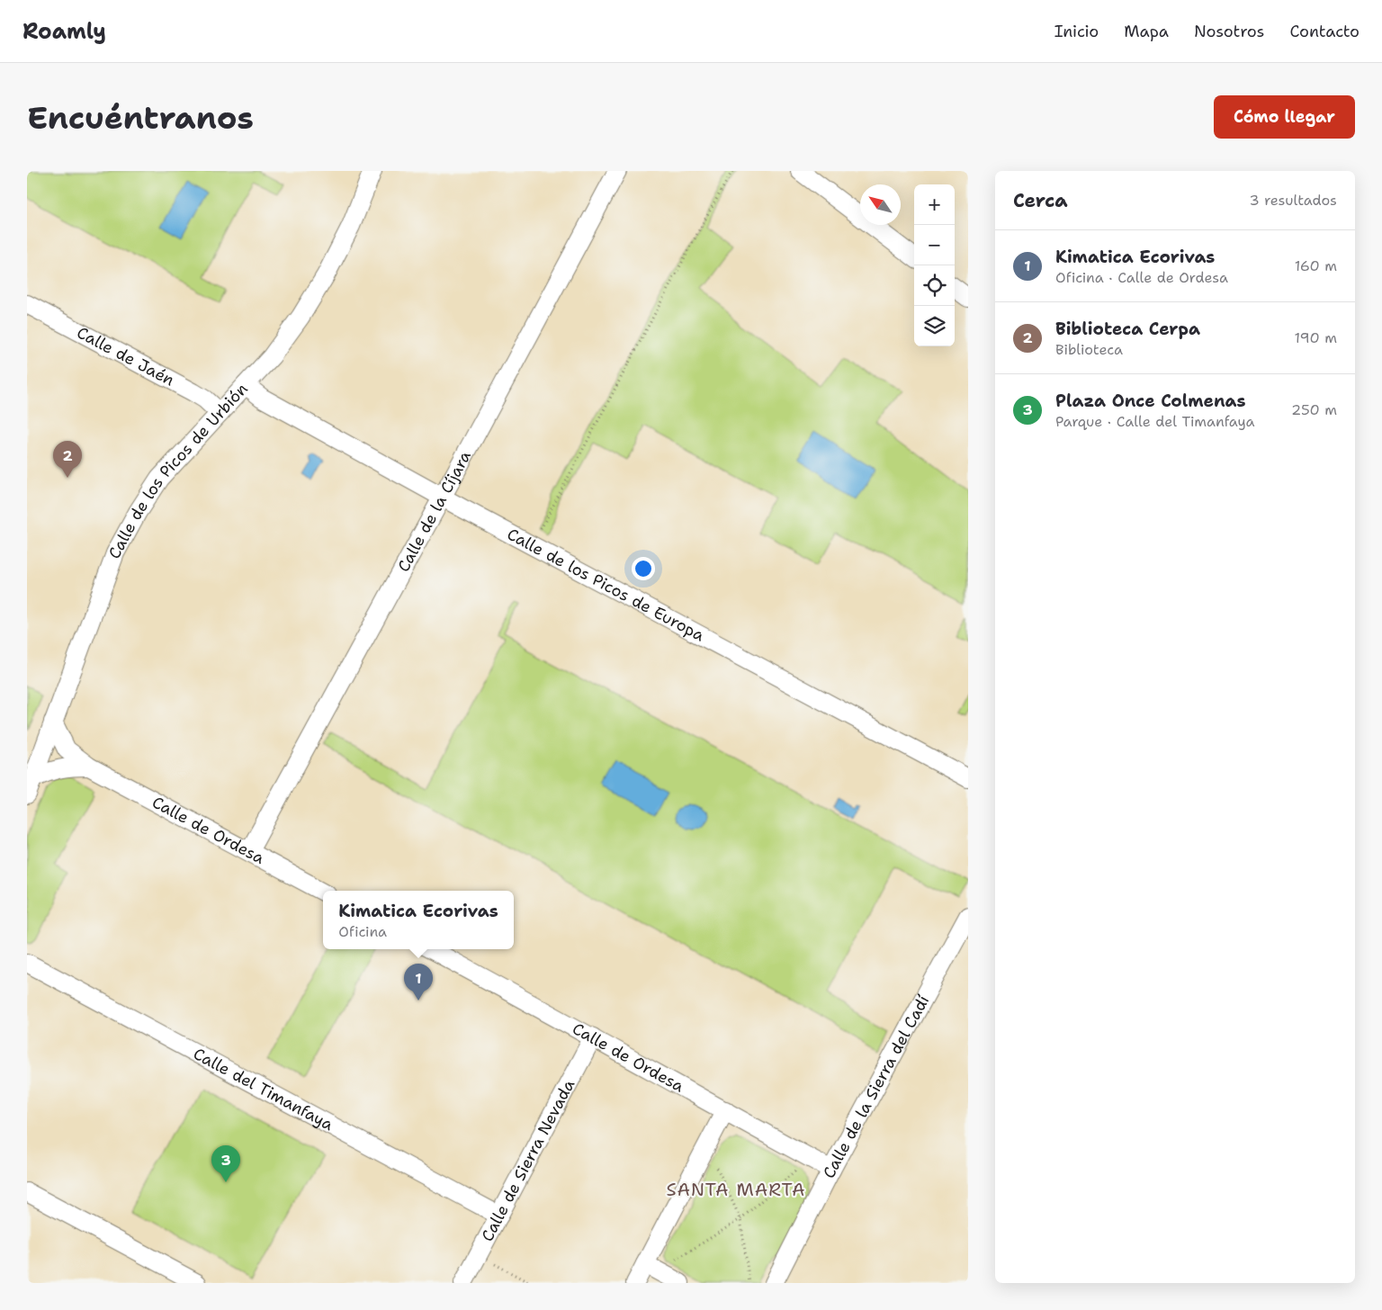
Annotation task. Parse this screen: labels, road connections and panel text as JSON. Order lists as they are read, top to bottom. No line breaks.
{"streets":{"street":["Calle de Jaén","Calle de los Picos de Urbión","Calle de la Cíjara","Calle de los Picos de Europa","Calle de Ordesa","Calle de la Sierra del Cadí","Calle del Timanfaya","Calle de Sierra Nevada"]},"crossings":[["Calle de Jaén","Calle de los Picos de Urbión"],["Calle de los Picos de Urbión","Calle de los Picos de Europa"],["Calle de los Picos de Urbión","Calle de Ordesa"],["Calle de la Cíjara","Calle de los Picos de Europa"],["Calle de la Cíjara","Calle de Ordesa"],["Calle de Ordesa","Calle de la Sierra del Cadí"],["Calle de Ordesa","Calle de Sierra Nevada"],["Calle del Timanfaya","Calle de Sierra Nevada"]],"districts":["SANTA MARTA"],"north":"top left","page":{"header":"Roamly","nav":["Inicio","Mapa","Nosotros","Contacto"],"buttons":"Cómo llegar","title":"Encuéntranos","heading":["Cerca","3 resultados"],"map_buttons":["+","−"],"list":[{"mark":"1","name":"Kimatica Ecorivas","note":"Oficina · Calle de Ordesa","value":"160 m"},{"mark":"2","name":"Biblioteca Cerpa","note":"Biblioteca","value":"190 m"},{"mark":"3","name":"Plaza Once Colmenas","note":"Parque · Calle del Timanfaya","value":"250 m"}],"pins":["2","1","3"],"popup":["Kimatica Ecorivas","Oficina"]}}
